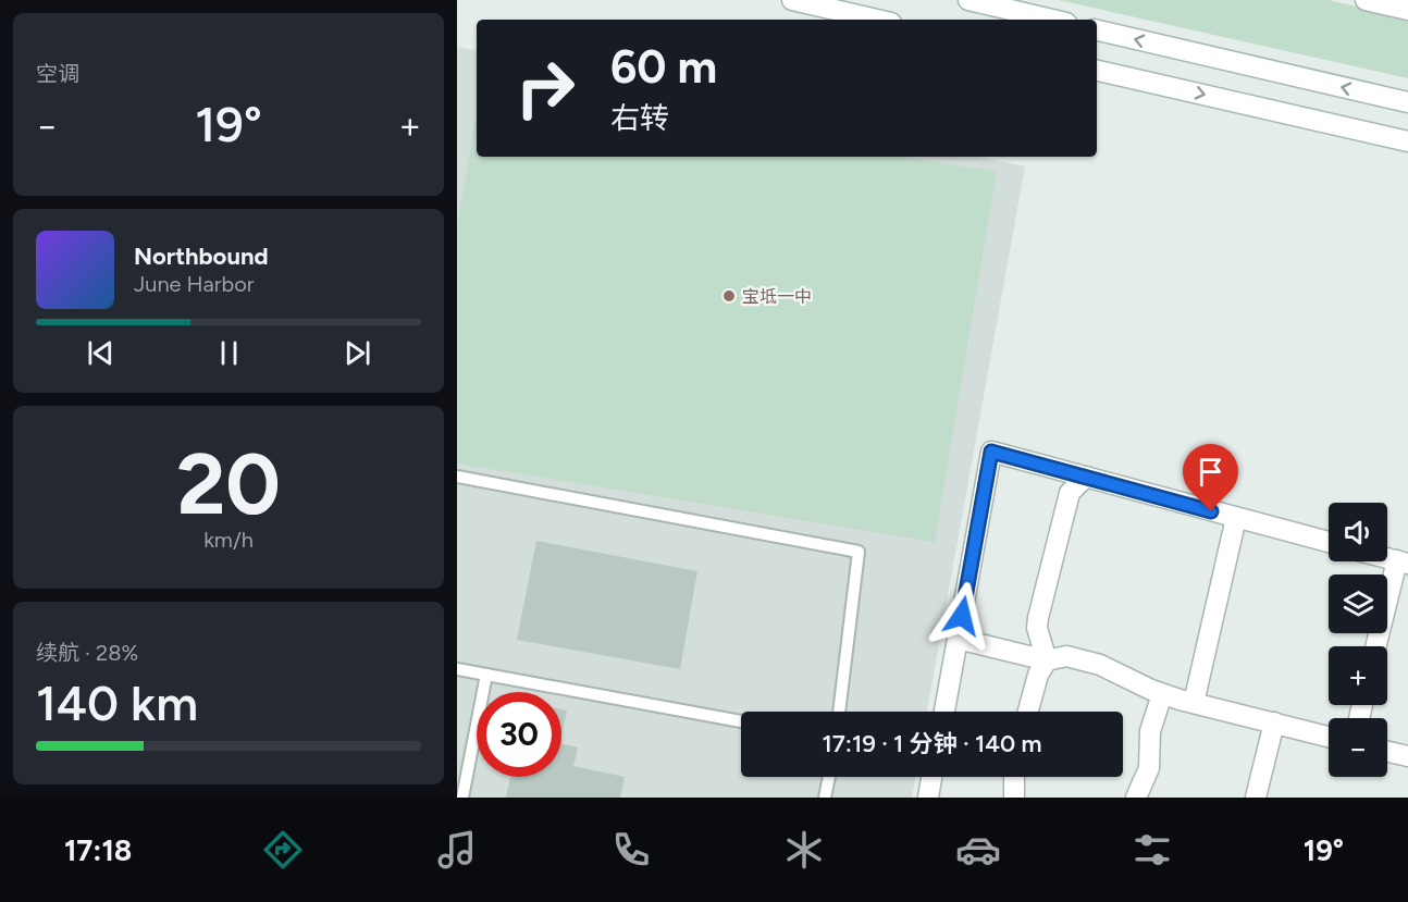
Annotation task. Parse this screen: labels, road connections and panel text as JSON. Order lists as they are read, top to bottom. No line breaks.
{"places":["宝坻一中"],"page":{"tile":["空调",["20","km/h"],["续航 · 28%","140 km"]],"turn":["60 m","右转"],"heat":["−","19°","+"],"song":["Northbound","June Harbor"],"map_buttons":["+","−"],"limit":"30","trip":"17:19 · 1 分钟 · 140 m","tabs":["17:18","19°"]}}
